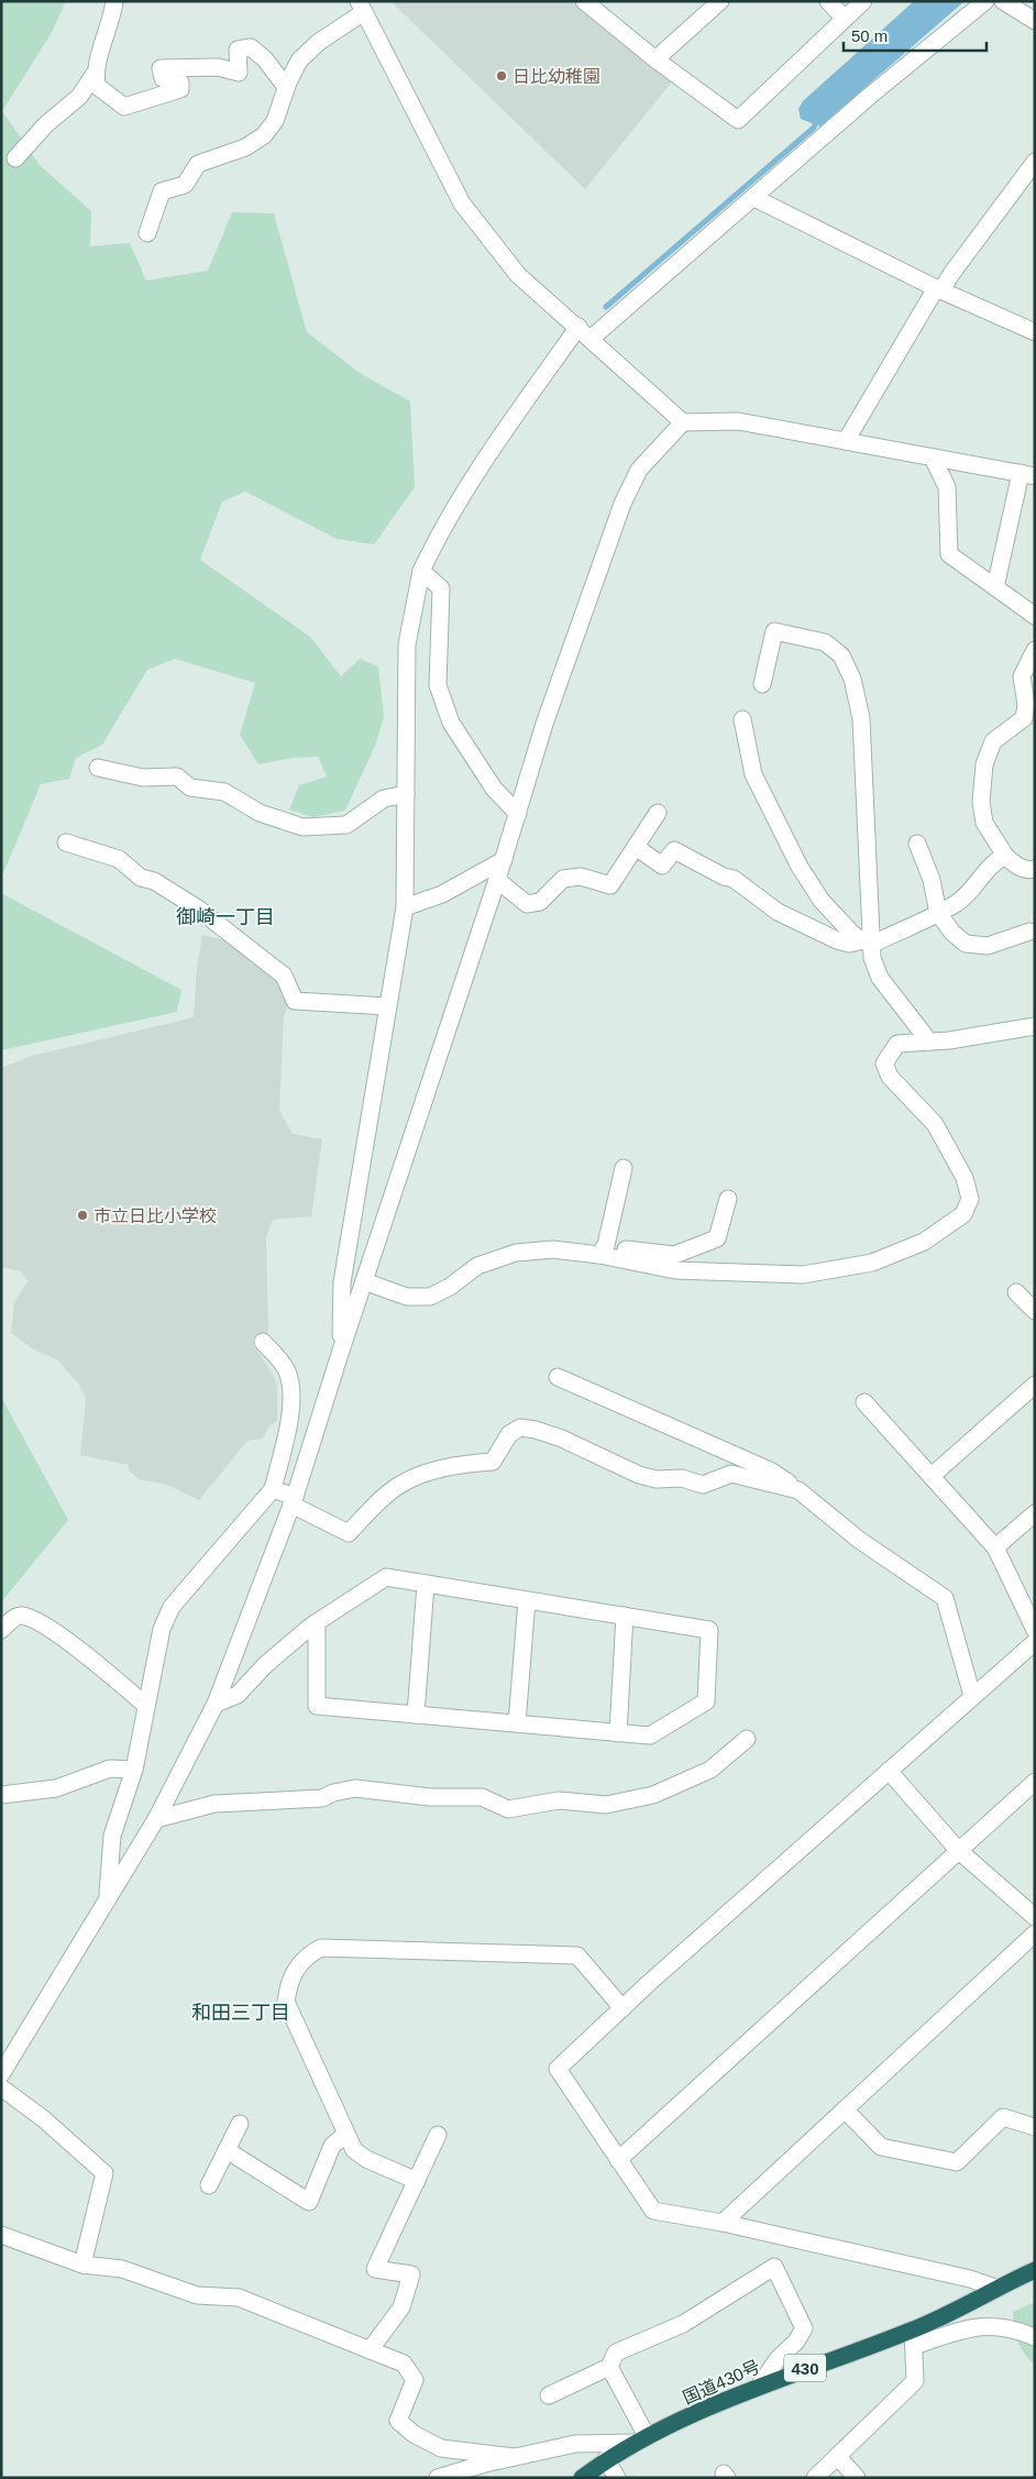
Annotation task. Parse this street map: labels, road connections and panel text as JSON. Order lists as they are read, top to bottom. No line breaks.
{"streets":{"highway":["430","国道430号"]},"districts":["御崎一丁目","和田三丁目"],"places":["日比幼稚園","市立日比小学校"],"scale_bar":"50 m"}
